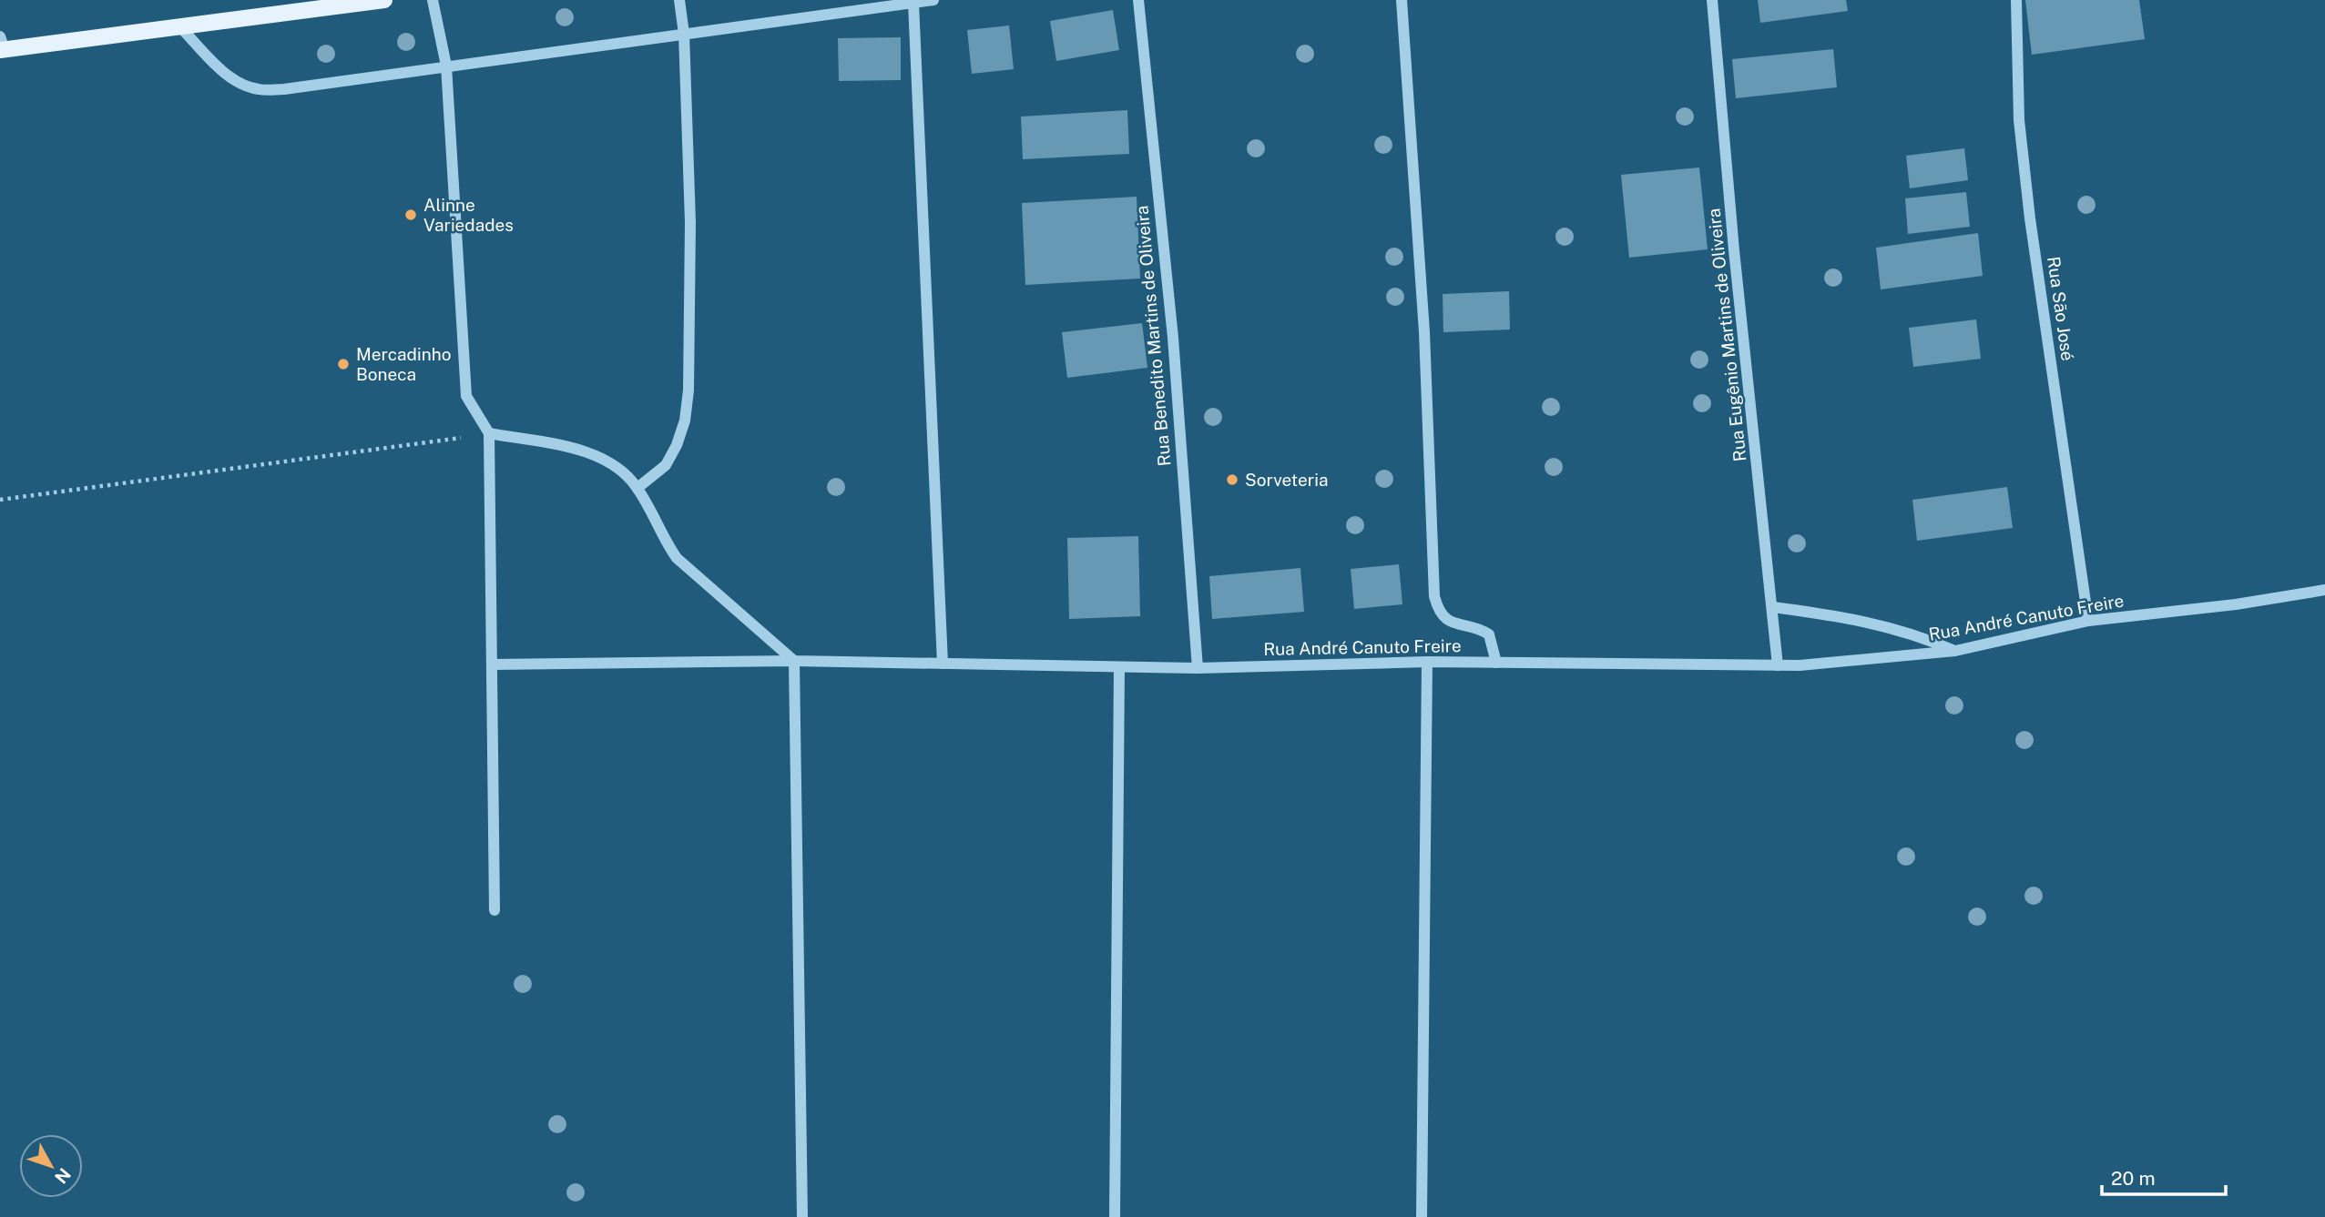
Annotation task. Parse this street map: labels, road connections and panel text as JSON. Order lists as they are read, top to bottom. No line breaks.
{"streets":{"street":["Rua São José","Rua Eugênio Martins de Oliveira","Rua Benedito Martins de Oliveira","Rua André Canuto Freire"]},"crossings":[["Rua São José","Rua André Canuto Freire"],["Rua Eugênio Martins de Oliveira","Rua André Canuto Freire"],["Rua Benedito Martins de Oliveira","Rua André Canuto Freire"]],"places":["Alinne Variedades","Mercadinho Boneca","Sorveteria"],"scale_bar":"20 m","north":"bottom right"}
